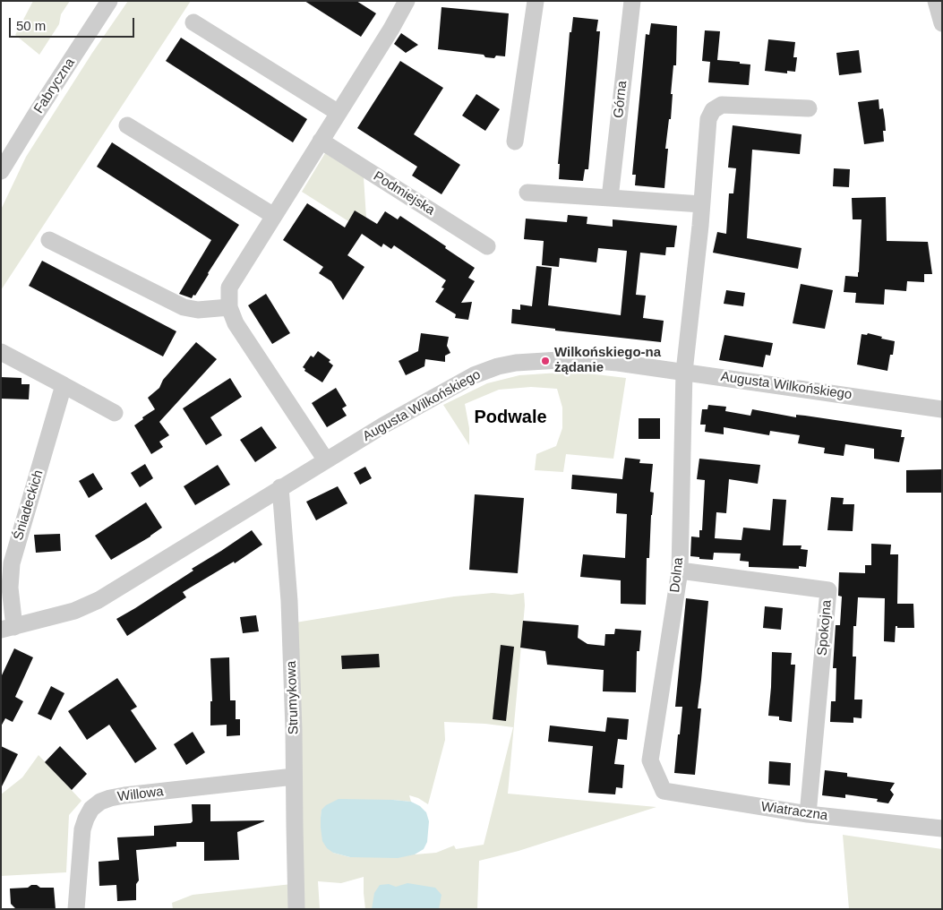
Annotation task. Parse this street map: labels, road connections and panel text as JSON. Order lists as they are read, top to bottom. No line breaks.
{"streets":{"street":["Fabryczna","Górna","Podmiejska","Augusta Wilkońskiego","Śniadeckich","Dolna","Spokojna","Strumykowa","Willowa","Wiatraczna"]},"crossings":[["Augusta Wilkońskiego","Śniadeckich"],["Augusta Wilkońskiego","Dolna"],["Augusta Wilkońskiego","Strumykowa"],["Dolna","Spokojna"],["Dolna","Wiatraczna"],["Spokojna","Wiatraczna"],["Strumykowa","Willowa"]],"districts":["Podwale"],"places":["Wilkońskiego-na żądanie"],"scale_bar":"50 m"}
